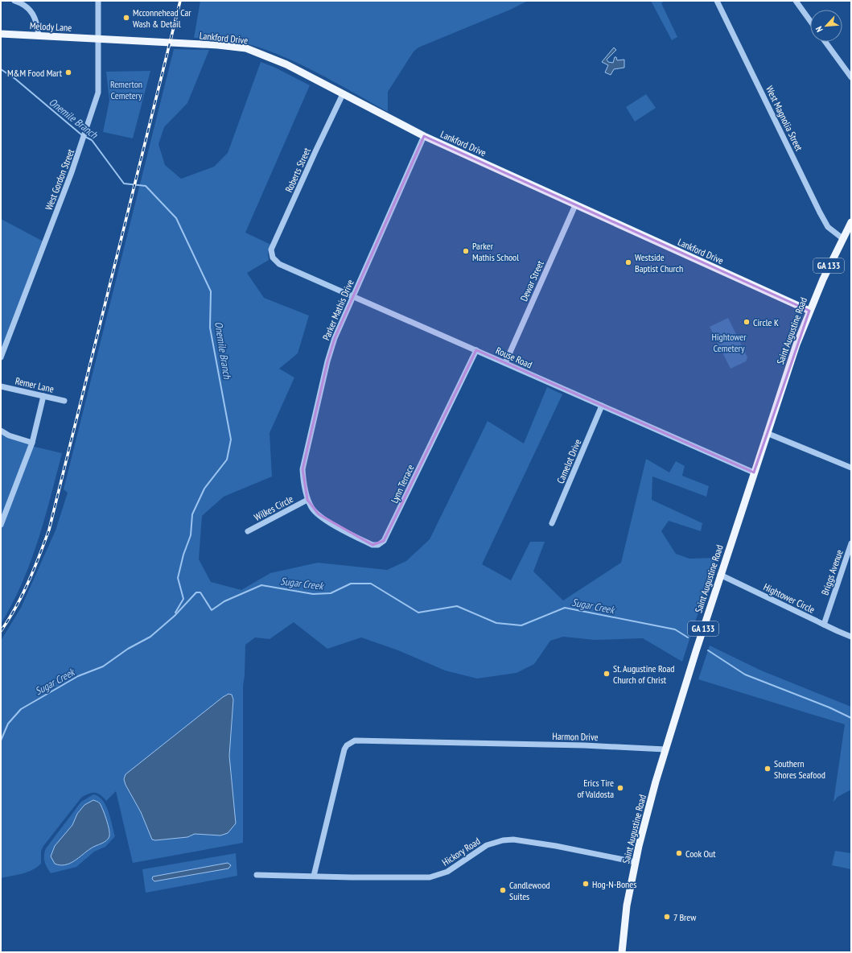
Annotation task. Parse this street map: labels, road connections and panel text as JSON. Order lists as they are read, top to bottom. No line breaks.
{"streets":{"main road":["Melody Lane","Lankford Drive","GA 133","Saint Augustine Road"],"street":["West Magnolia Street","Roberts Street","West Gordon Street","Dewar Street","Parker Mathis Drive","Rouse Road","Remer Lane","Camelot Drive","Lynn Terrace","Wilkes Circle","Briggs Avenue","Hightower Circle","Harmon Drive","Hickory Road"]},"crossings":[["Melody Lane","Lankford Drive"],["Melody Lane","West Gordon Street"],["Lankford Drive","Roberts Street"],["Lankford Drive","West Gordon Street"],["Lankford Drive","Dewar Street"],["Lankford Drive","Parker Mathis Drive"],["Lankford Drive","Saint Augustine Road"],["West Magnolia Street","Saint Augustine Road"],["Roberts Street","Rouse Road"],["Dewar Street","Rouse Road"],["Parker Mathis Drive","Rouse Road"],["Parker Mathis Drive","Lynn Terrace"],["Parker Mathis Drive","Wilkes Circle"],["Saint Augustine Road","Rouse Road"],["Saint Augustine Road","Hightower Circle"],["Saint Augustine Road","Harmon Drive"],["Saint Augustine Road","Hickory Road"],["Rouse Road","Camelot Drive"],["Rouse Road","Lynn Terrace"],["Lynn Terrace","Wilkes Circle"],["Briggs Avenue","Hightower Circle"],["Harmon Drive","Hickory Road"]],"water":["Onemile Branch","Sugar Creek"],"parks":["Remerton Cemetery","Hightower Cemetery"],"places":["Mcconnehead Car Wash & Detail","M&M Food Mart","Parker Mathis School","Westside Baptist Church","Circle K","St. Augustine Road Church of Christ","Southern Shores Seafood","Erics Tire of Valdosta","Cook Out","Hog-N-Bones","Candlewood Suites","7 Brew"],"north":"bottom left"}
